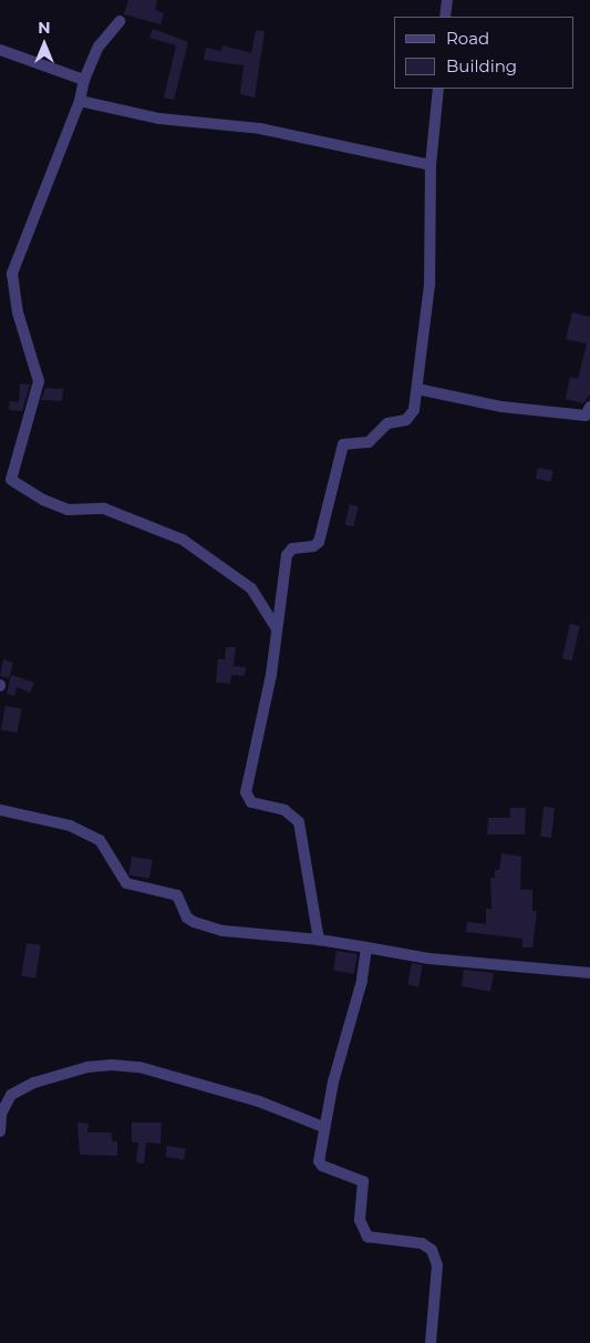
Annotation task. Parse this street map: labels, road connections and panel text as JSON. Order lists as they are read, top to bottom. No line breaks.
{"legend":["Road","Building"],"north":"top"}
